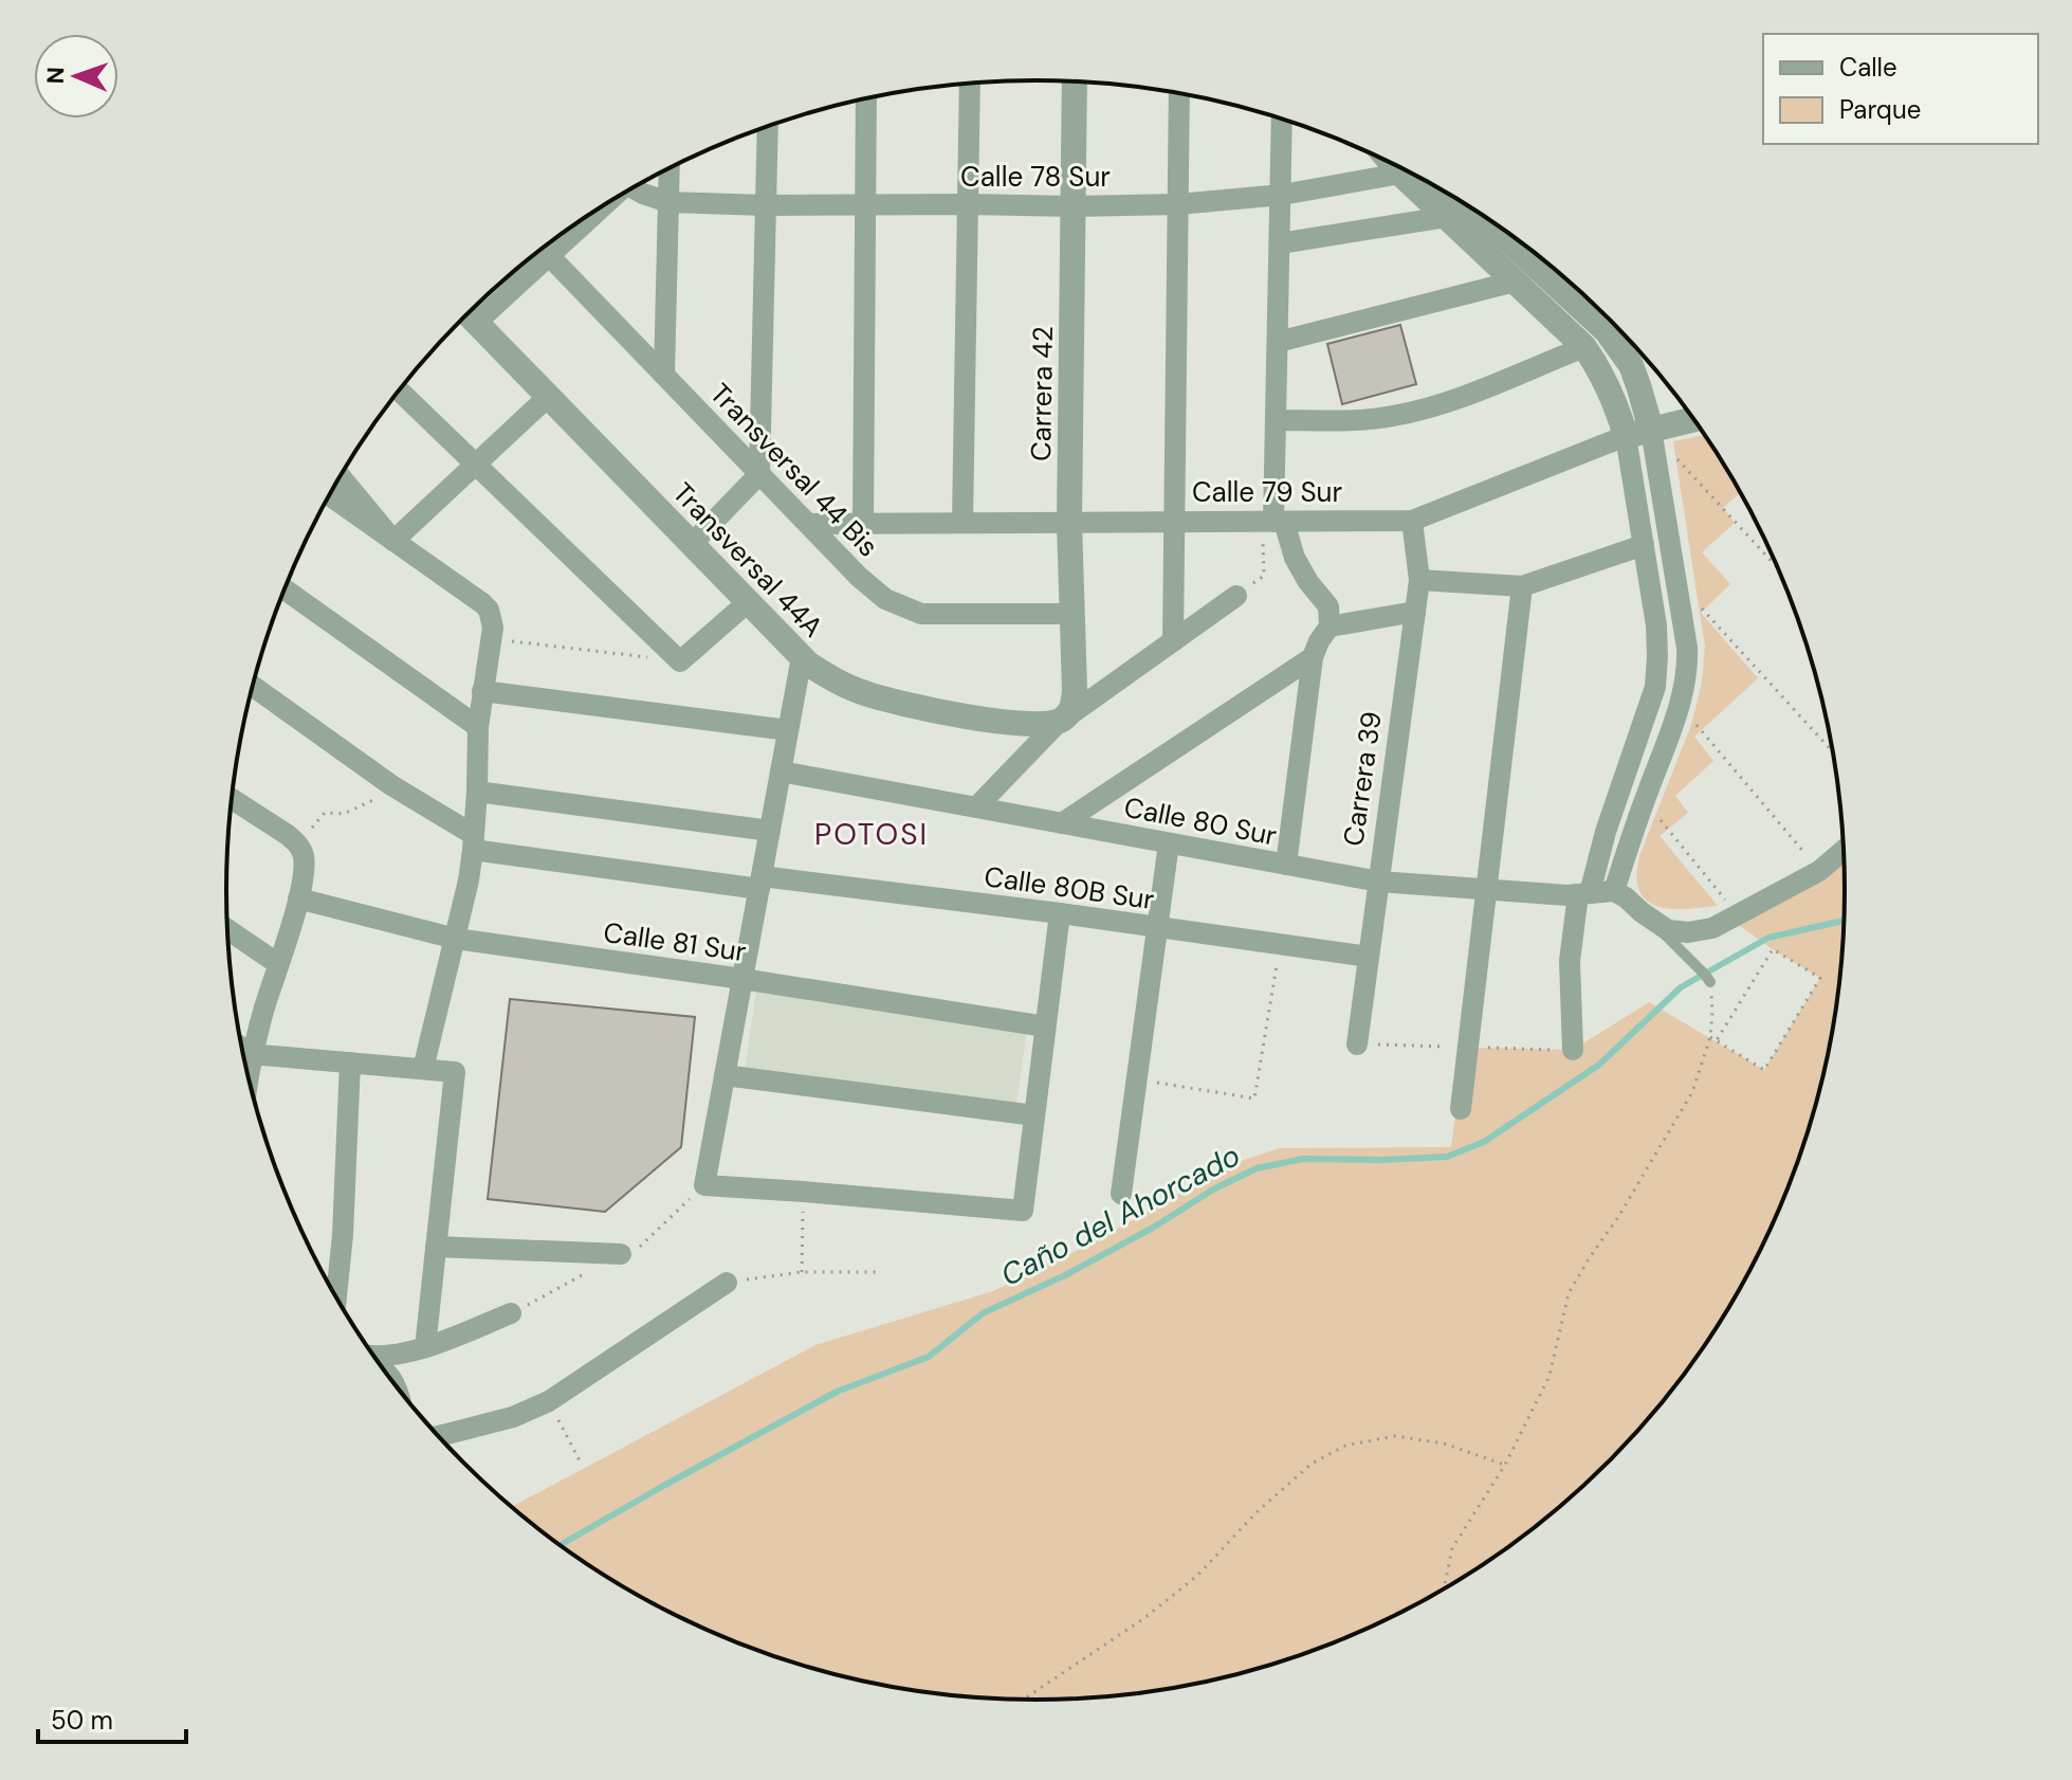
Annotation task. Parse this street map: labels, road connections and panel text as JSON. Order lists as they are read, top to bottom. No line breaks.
{"streets":{"street":["Calle 78 Sur","Carrera 42","Transversal 44 Bis","Calle 79 Sur","Transversal 44A","Carrera 39","Calle 80 Sur","Calle 80B Sur","Calle 81 Sur"]},"crossings":[["Calle 78 Sur","Carrera 42"],["Carrera 42","Transversal 44 Bis"],["Carrera 42","Calle 79 Sur"],["Carrera 42","Transversal 44A"],["Transversal 44 Bis","Calle 79 Sur"],["Calle 79 Sur","Carrera 39"],["Carrera 39","Calle 80 Sur"],["Carrera 39","Calle 80B Sur"]],"districts":["POTOSI"],"water":["Caño del Ahorcado"],"legend":["Calle","Parque"],"scale_bar":"50 m","north":"left"}
